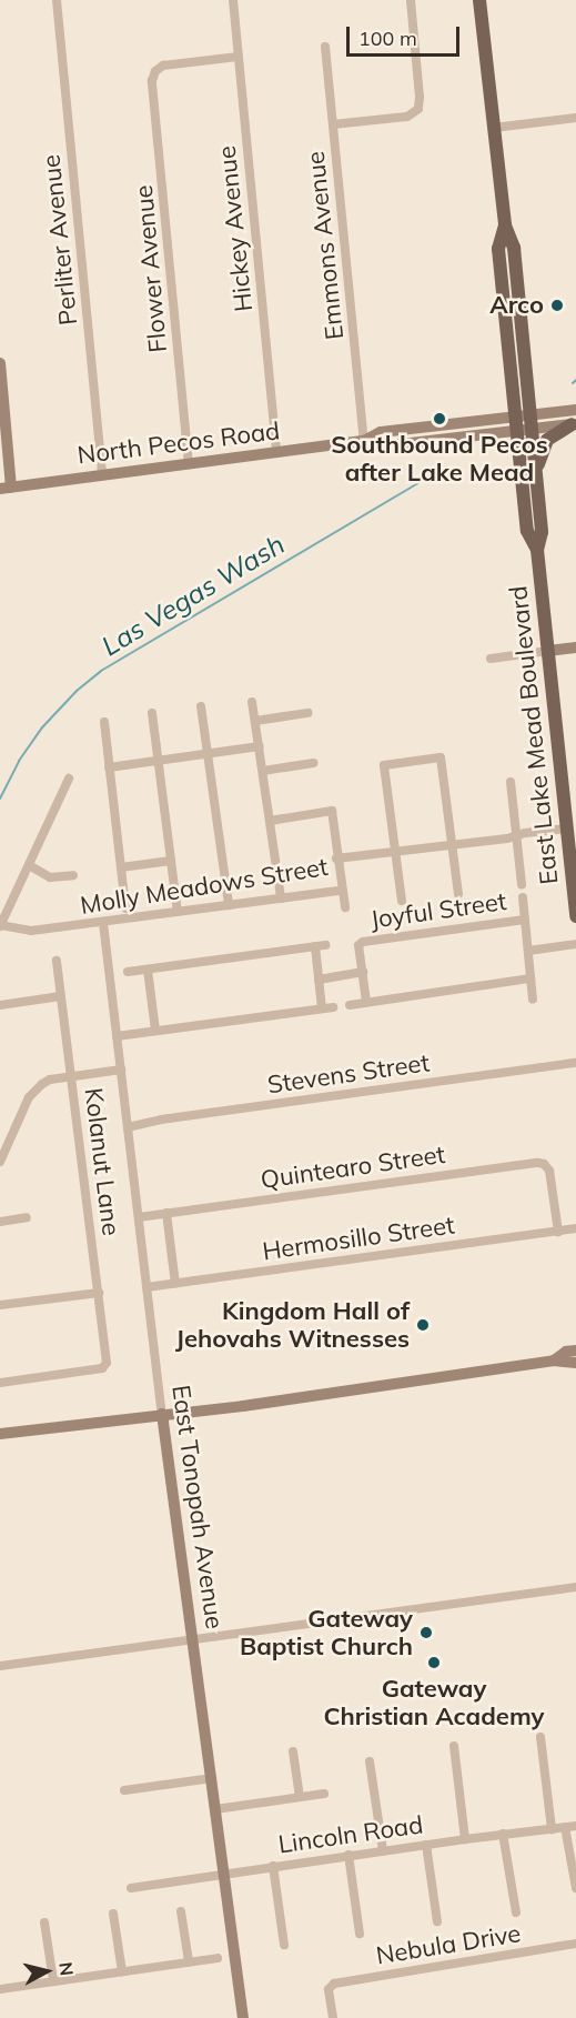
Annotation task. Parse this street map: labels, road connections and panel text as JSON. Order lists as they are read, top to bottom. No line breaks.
{"streets":{"main road":["East Lake Mead Boulevard"],"street":["Hickey Avenue","Perliter Avenue","Emmons Avenue","Flower Avenue","North Pecos Road","Molly Meadows Street","Joyful Street","Stevens Street","Kolanut Lane","Quintearo Street","Hermosillo Street","East Tonopah Avenue","Lincoln Road","Nebula Drive"]},"crossings":[["Hickey Avenue","Flower Avenue"],["Hickey Avenue","North Pecos Road"],["Perliter Avenue","North Pecos Road"],["Emmons Avenue","North Pecos Road"],["Flower Avenue","North Pecos Road"],["North Pecos Road","East Lake Mead Boulevard"],["Molly Meadows Street","East Tonopah Avenue"],["Stevens Street","East Tonopah Avenue"],["Quintearo Street","Hermosillo Street"],["Quintearo Street","East Tonopah Avenue"],["Hermosillo Street","East Tonopah Avenue"],["East Tonopah Avenue","Lincoln Road"]],"water":["Las Vegas Wash"],"places":["Arco","Southbound Pecos after Lake Mead","Kingdom Hall of Jehovahs Witnesses","Gateway Baptist Church","Gateway Christian Academy"],"scale_bar":"100 m","north":"right"}
